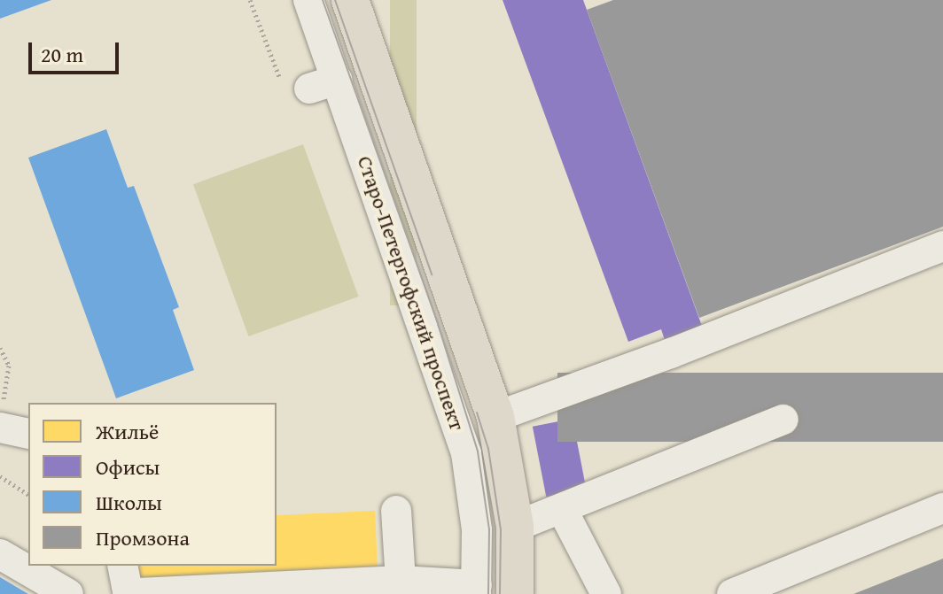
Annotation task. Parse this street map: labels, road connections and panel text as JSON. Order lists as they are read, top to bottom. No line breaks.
{"streets":{"main road":["Старо-Петергофский проспект"]},"legend":["Жильё","Офисы","Школы","Промзона"],"scale_bar":"20 m"}
